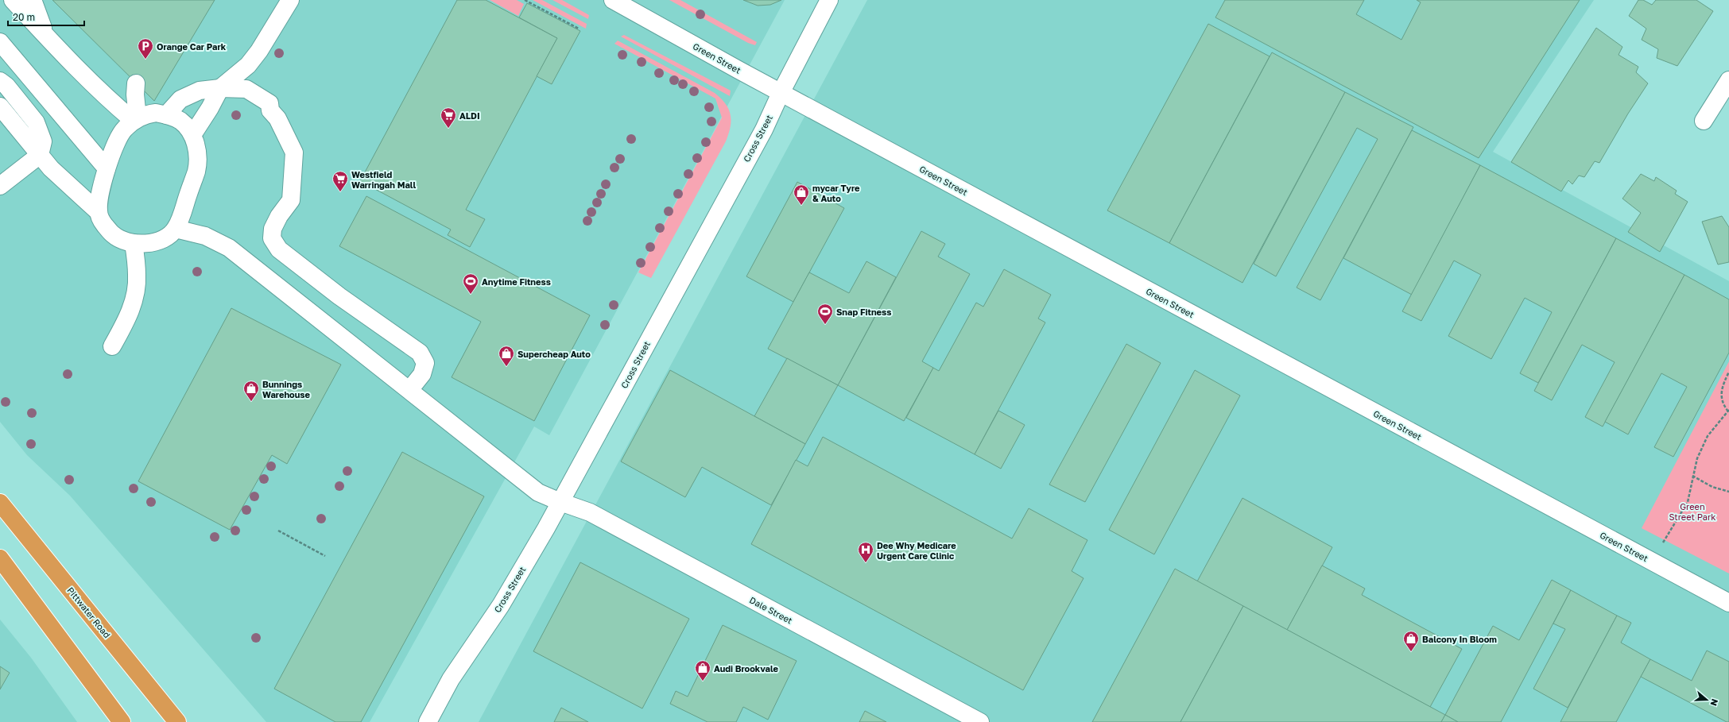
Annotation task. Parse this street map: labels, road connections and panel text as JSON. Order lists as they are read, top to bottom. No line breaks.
{"streets":{"highway":["Pittwater Road"],"street":["Green Street","Cross Street","Dale Street"]},"crossings":[["Green Street","Cross Street"],["Cross Street","Dale Street"]],"parks":["Green Street Park"],"places":{"parking":["Orange Car Park"],"supermarket":["ALDI","Westfield Warringah Mall"],"shop":["mycar Tyre & Auto","Supercheap Auto","Bunnings Warehouse","Balcony In Bloom","Audi Brookvale"],"sports":["Anytime Fitness","Snap Fitness"],"hospital":["Dee Why Medicare Urgent Care Clinic"]},"scale_bar":"20 m","north":"right"}
